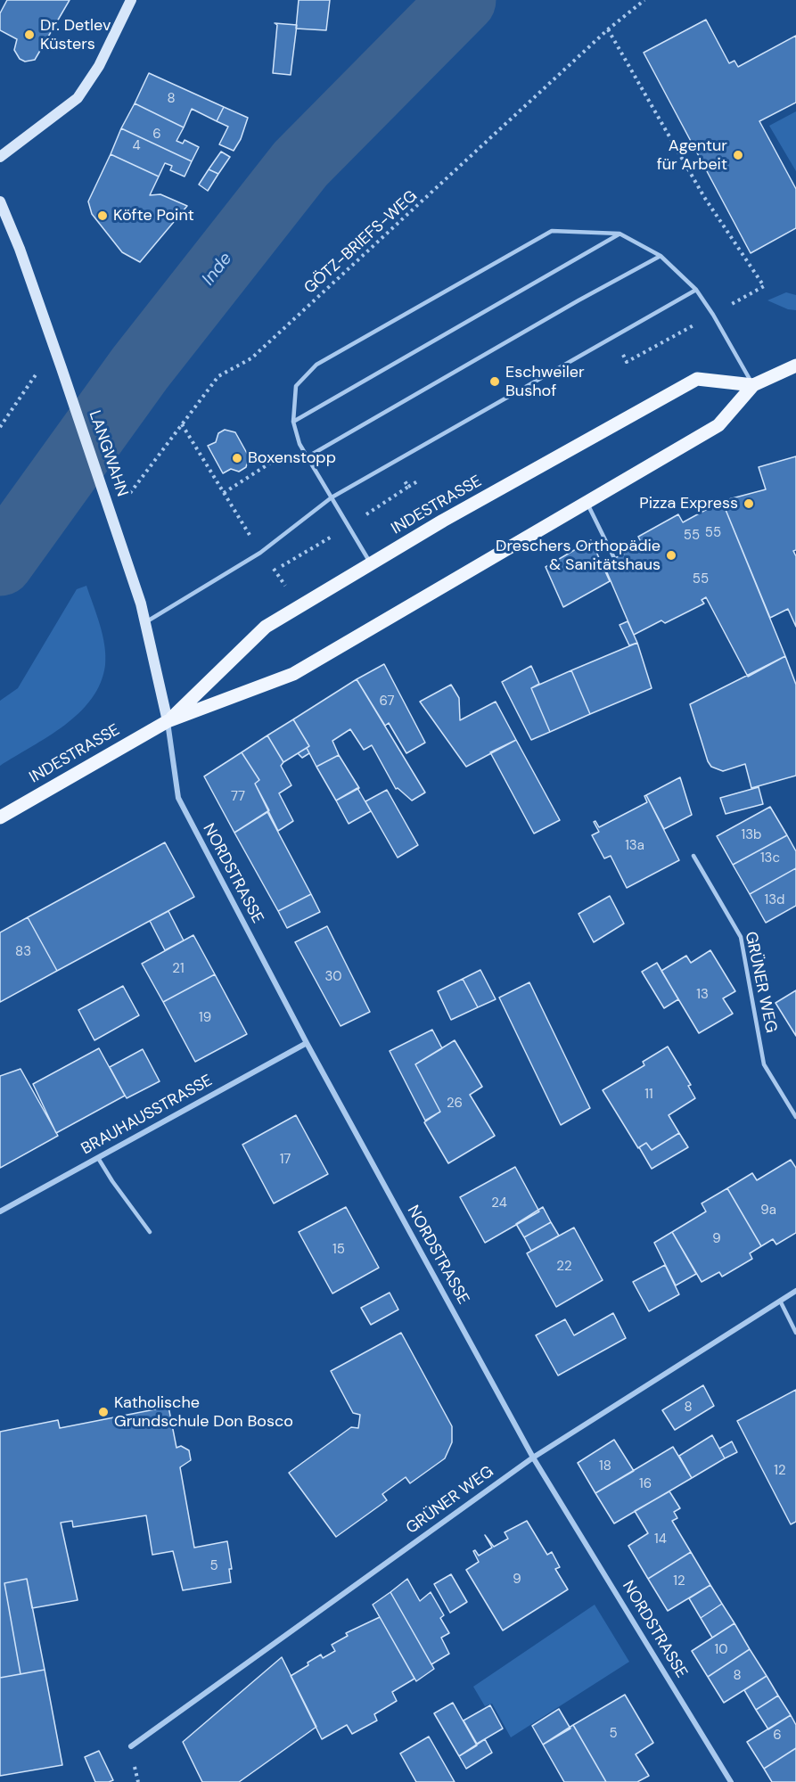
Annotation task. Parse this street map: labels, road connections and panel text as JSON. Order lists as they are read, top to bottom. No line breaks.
{"streets":{"main road":["LANGWAHN","INDESTRASSE"],"street":["NORDSTRASSE","GRÜNER WEG","BRAUHAUSSTRASSE"],"path":["GÖTZ-BRIEFS-WEG"]},"crossings":[["GÖTZ-BRIEFS-WEG","LANGWAHN"],["LANGWAHN","INDESTRASSE"],["LANGWAHN","NORDSTRASSE"],["INDESTRASSE","NORDSTRASSE"],["NORDSTRASSE","GRÜNER WEG"],["NORDSTRASSE","BRAUHAUSSTRASSE"]],"water":["Inde"],"places":["Dr. Detlev Küsters","Agentur für Arbeit","Köfte Point","Eschweiler Bushof","Boxenstopp","Pizza Express","Dreschers Orthopädie & Sanitätshaus","Katholische Grundschule Don Bosco"],"house_numbers":["8","6","4","55","55","55","67","77","13b","13a","13c","13d","83","21","30","13","19","11","26","17","24","9a","9","15","22","8","18","12","16","14","5","9","12","10","8","5","6"]}
